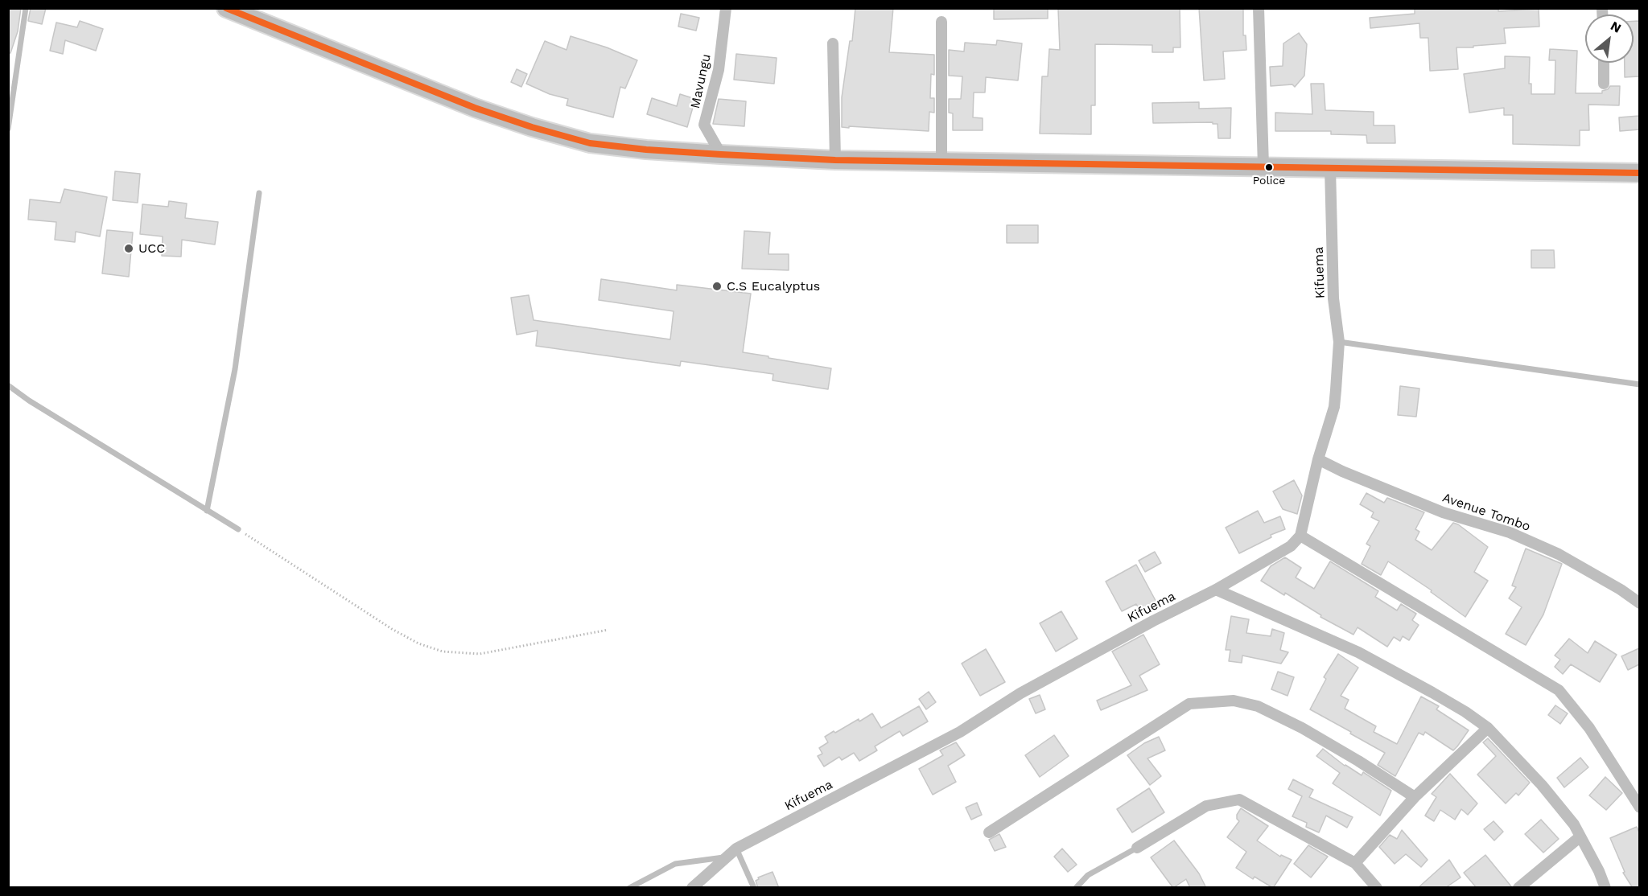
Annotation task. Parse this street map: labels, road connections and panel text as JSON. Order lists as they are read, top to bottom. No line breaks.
{"streets":{"street":["Mavungu","Kifuema","Avenue Tombo"]},"crossings":[["Kifuema","Avenue Tombo"]],"places":["Police","UCC","C.S Eucalyptus"],"north":"top right"}
